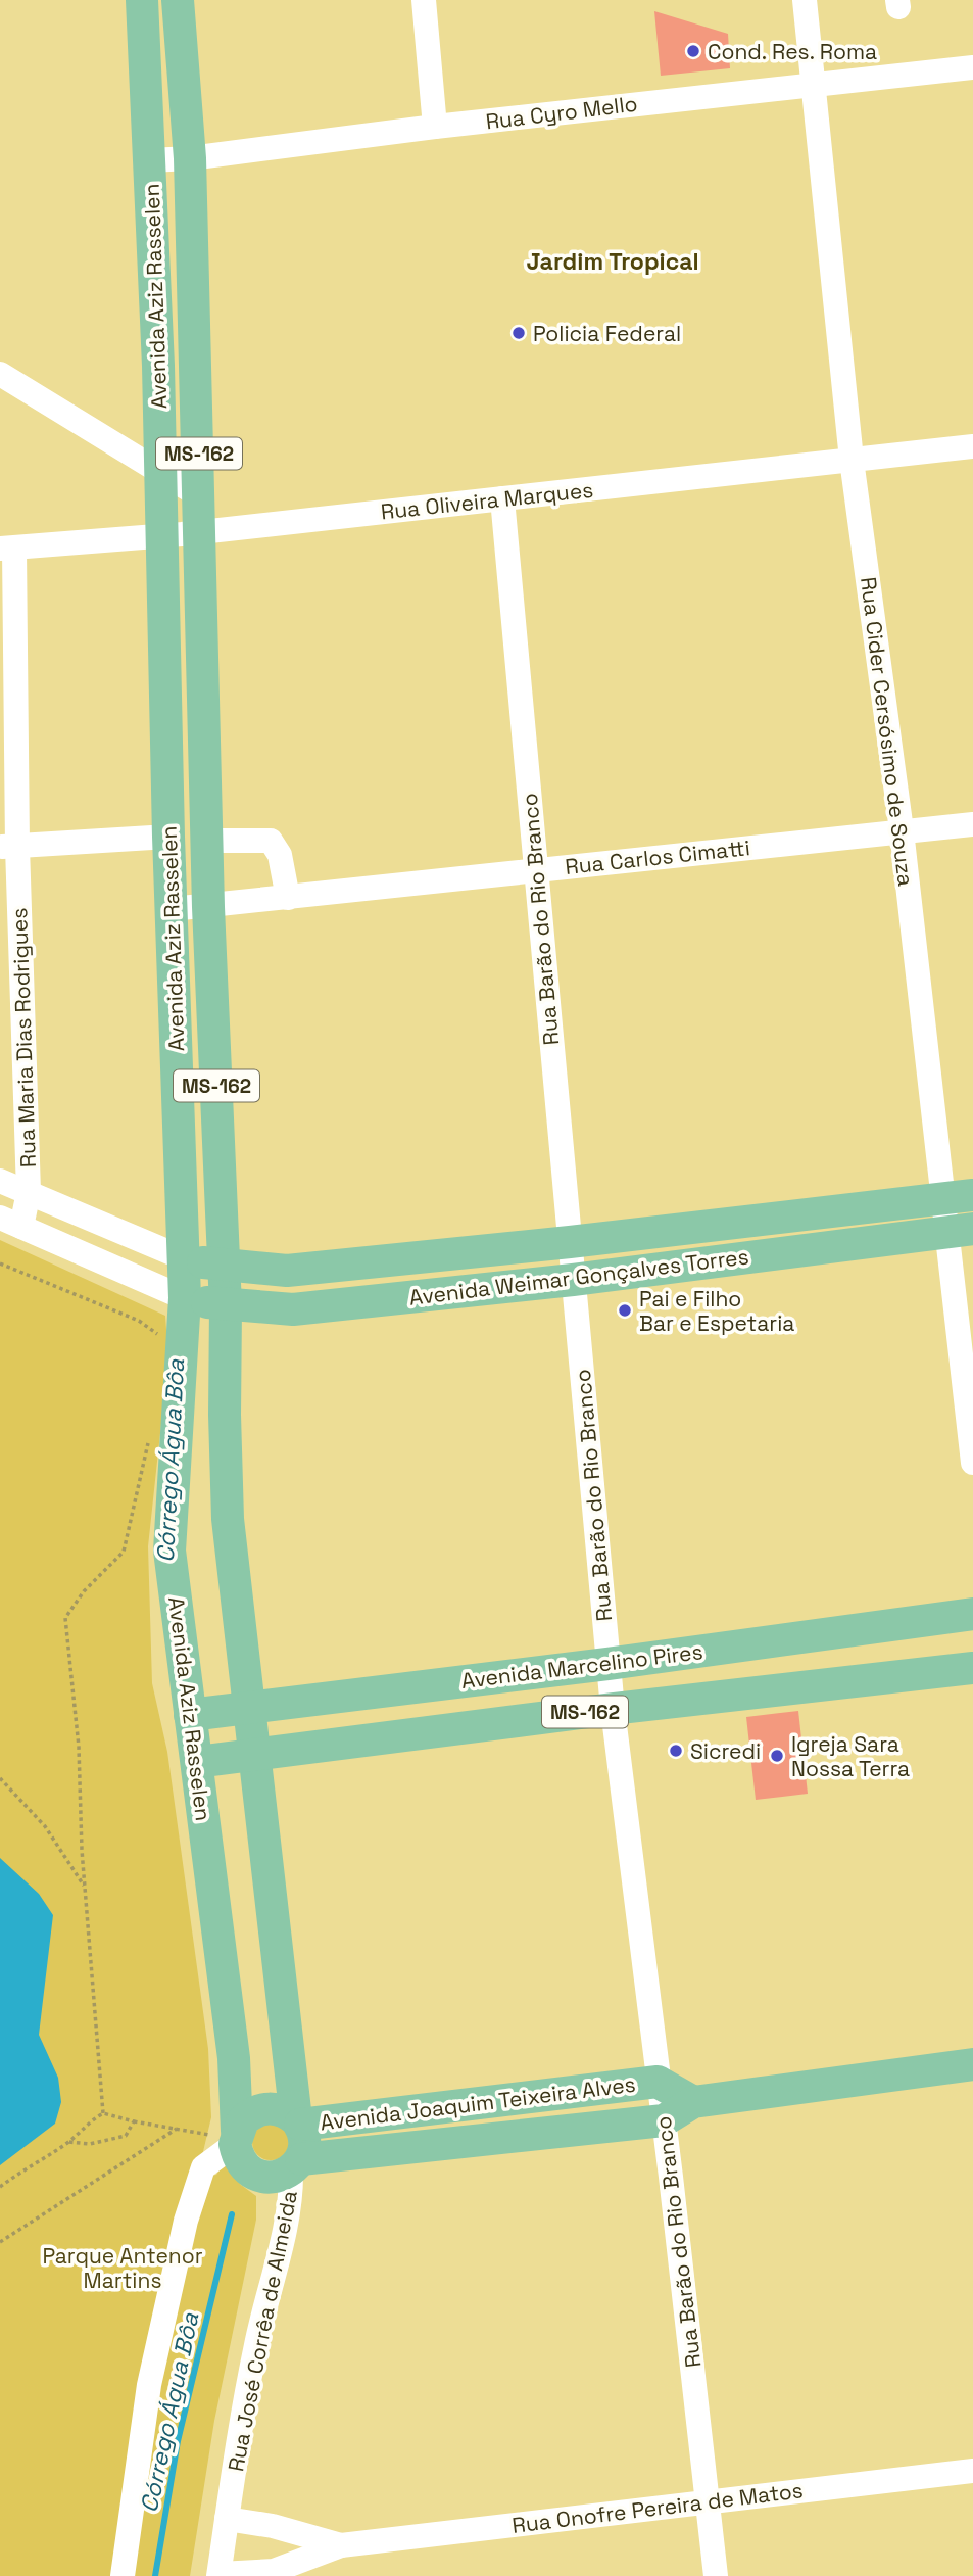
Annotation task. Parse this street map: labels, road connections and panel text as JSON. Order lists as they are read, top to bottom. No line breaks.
{"streets":{"main road":["Avenida Aziz Rasselen","MS-162","Avenida Weimar Gonçalves Torres","Avenida Marcelino Pires","Avenida Joaquim Teixeira Alves"],"street":["Rua Cyro Mello","Rua Oliveira Marques","Rua Cider Cersósimo de Souza","Rua Carlos Cimatti","Rua Barão do Rio Branco","Rua Maria Dias Rodrigues","Rua José Corrêa de Almeida","Rua Onofre Pereira de Matos"]},"crossings":[["Rua Cyro Mello","Avenida Aziz Rasselen"],["Rua Cyro Mello","Rua Cider Cersósimo de Souza"],["Avenida Aziz Rasselen","MS-162"],["Avenida Aziz Rasselen","Rua Oliveira Marques"],["Avenida Aziz Rasselen","Rua Carlos Cimatti"],["Avenida Aziz Rasselen","Avenida Weimar Gonçalves Torres"],["Avenida Aziz Rasselen","Avenida Marcelino Pires"],["Avenida Aziz Rasselen","Avenida Joaquim Teixeira Alves"],["Avenida Aziz Rasselen","Rua José Corrêa de Almeida"],["MS-162","Rua Barão do Rio Branco"],["Rua Oliveira Marques","Rua Cider Cersósimo de Souza"],["Rua Oliveira Marques","Rua Barão do Rio Branco"],["Rua Oliveira Marques","Rua Maria Dias Rodrigues"],["Rua Cider Cersósimo de Souza","Rua Carlos Cimatti"],["Rua Cider Cersósimo de Souza","Avenida Weimar Gonçalves Torres"],["Rua Carlos Cimatti","Rua Barão do Rio Branco"],["Rua Barão do Rio Branco","Avenida Weimar Gonçalves Torres"],["Rua Barão do Rio Branco","Avenida Marcelino Pires"],["Rua Barão do Rio Branco","Avenida Joaquim Teixeira Alves"],["Rua Barão do Rio Branco","Rua Onofre Pereira de Matos"],["Avenida Joaquim Teixeira Alves","Rua José Corrêa de Almeida"],["Rua José Corrêa de Almeida","Rua Onofre Pereira de Matos"]],"districts":["Jardim Tropical"],"water":["Córrego Água Bôa"],"parks":["Parque Antenor Martins"],"places":["Cond. Res. Roma","Policia Federal","Pai e Filho Bar e Espetaria","Sicredi","Igreja Sara Nossa Terra"]}
